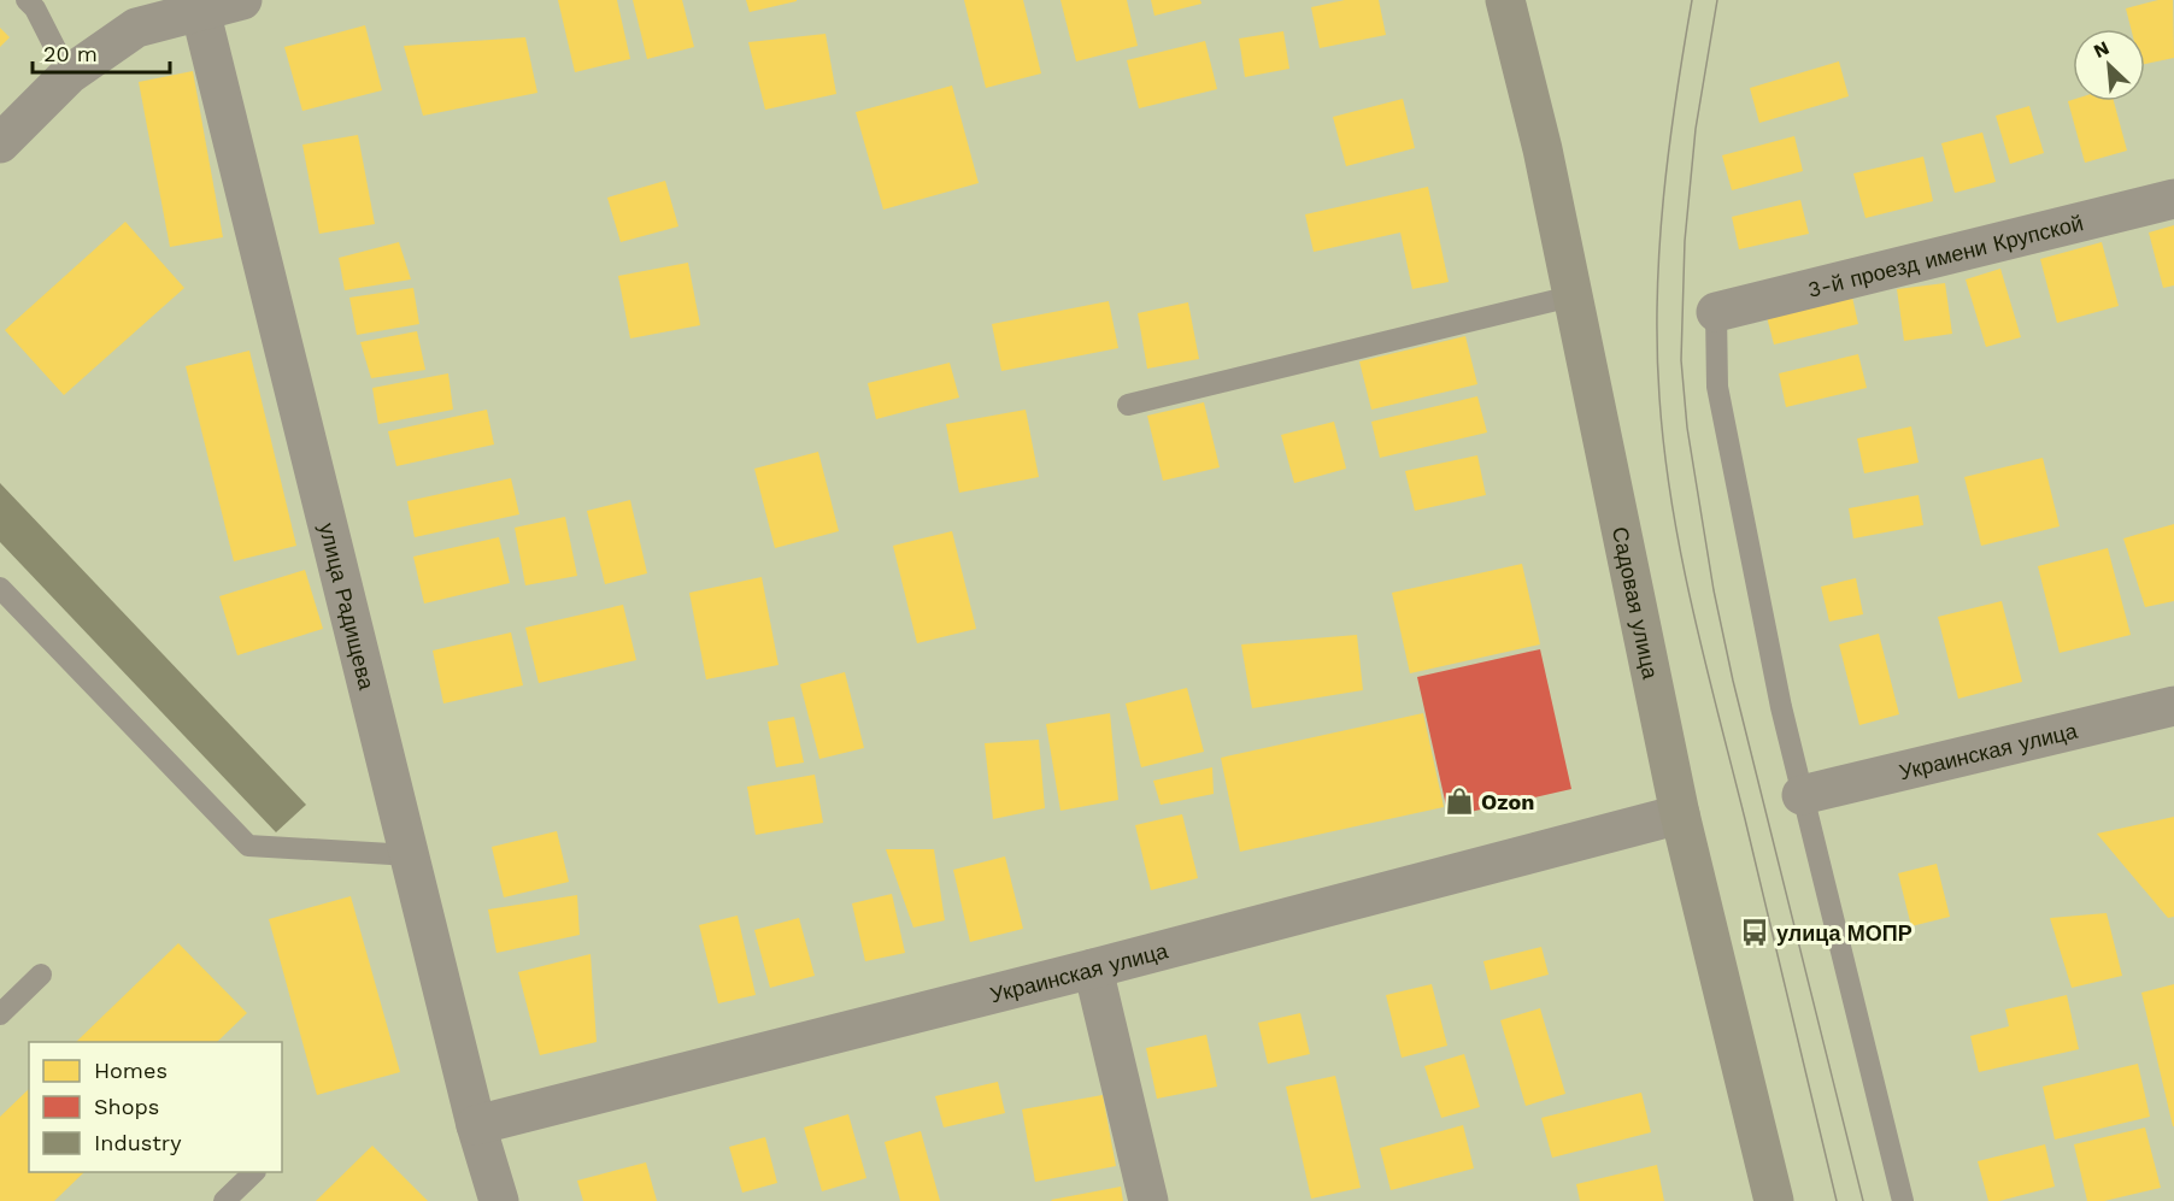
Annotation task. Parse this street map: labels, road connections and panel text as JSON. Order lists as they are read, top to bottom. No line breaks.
{"streets":{"street":["3-й проезд имени Крупской","Садовая улица","улица Радищева","Украинская улица"]},"crossings":[["Садовая улица","Украинская улица"],["улица Радищева","Украинская улица"]],"places":{"shop":["Ozon"],"bus stop":["улица МОПР"]},"legend":["Homes","Shops","Industry"],"scale_bar":"20 m","north":"top left"}
